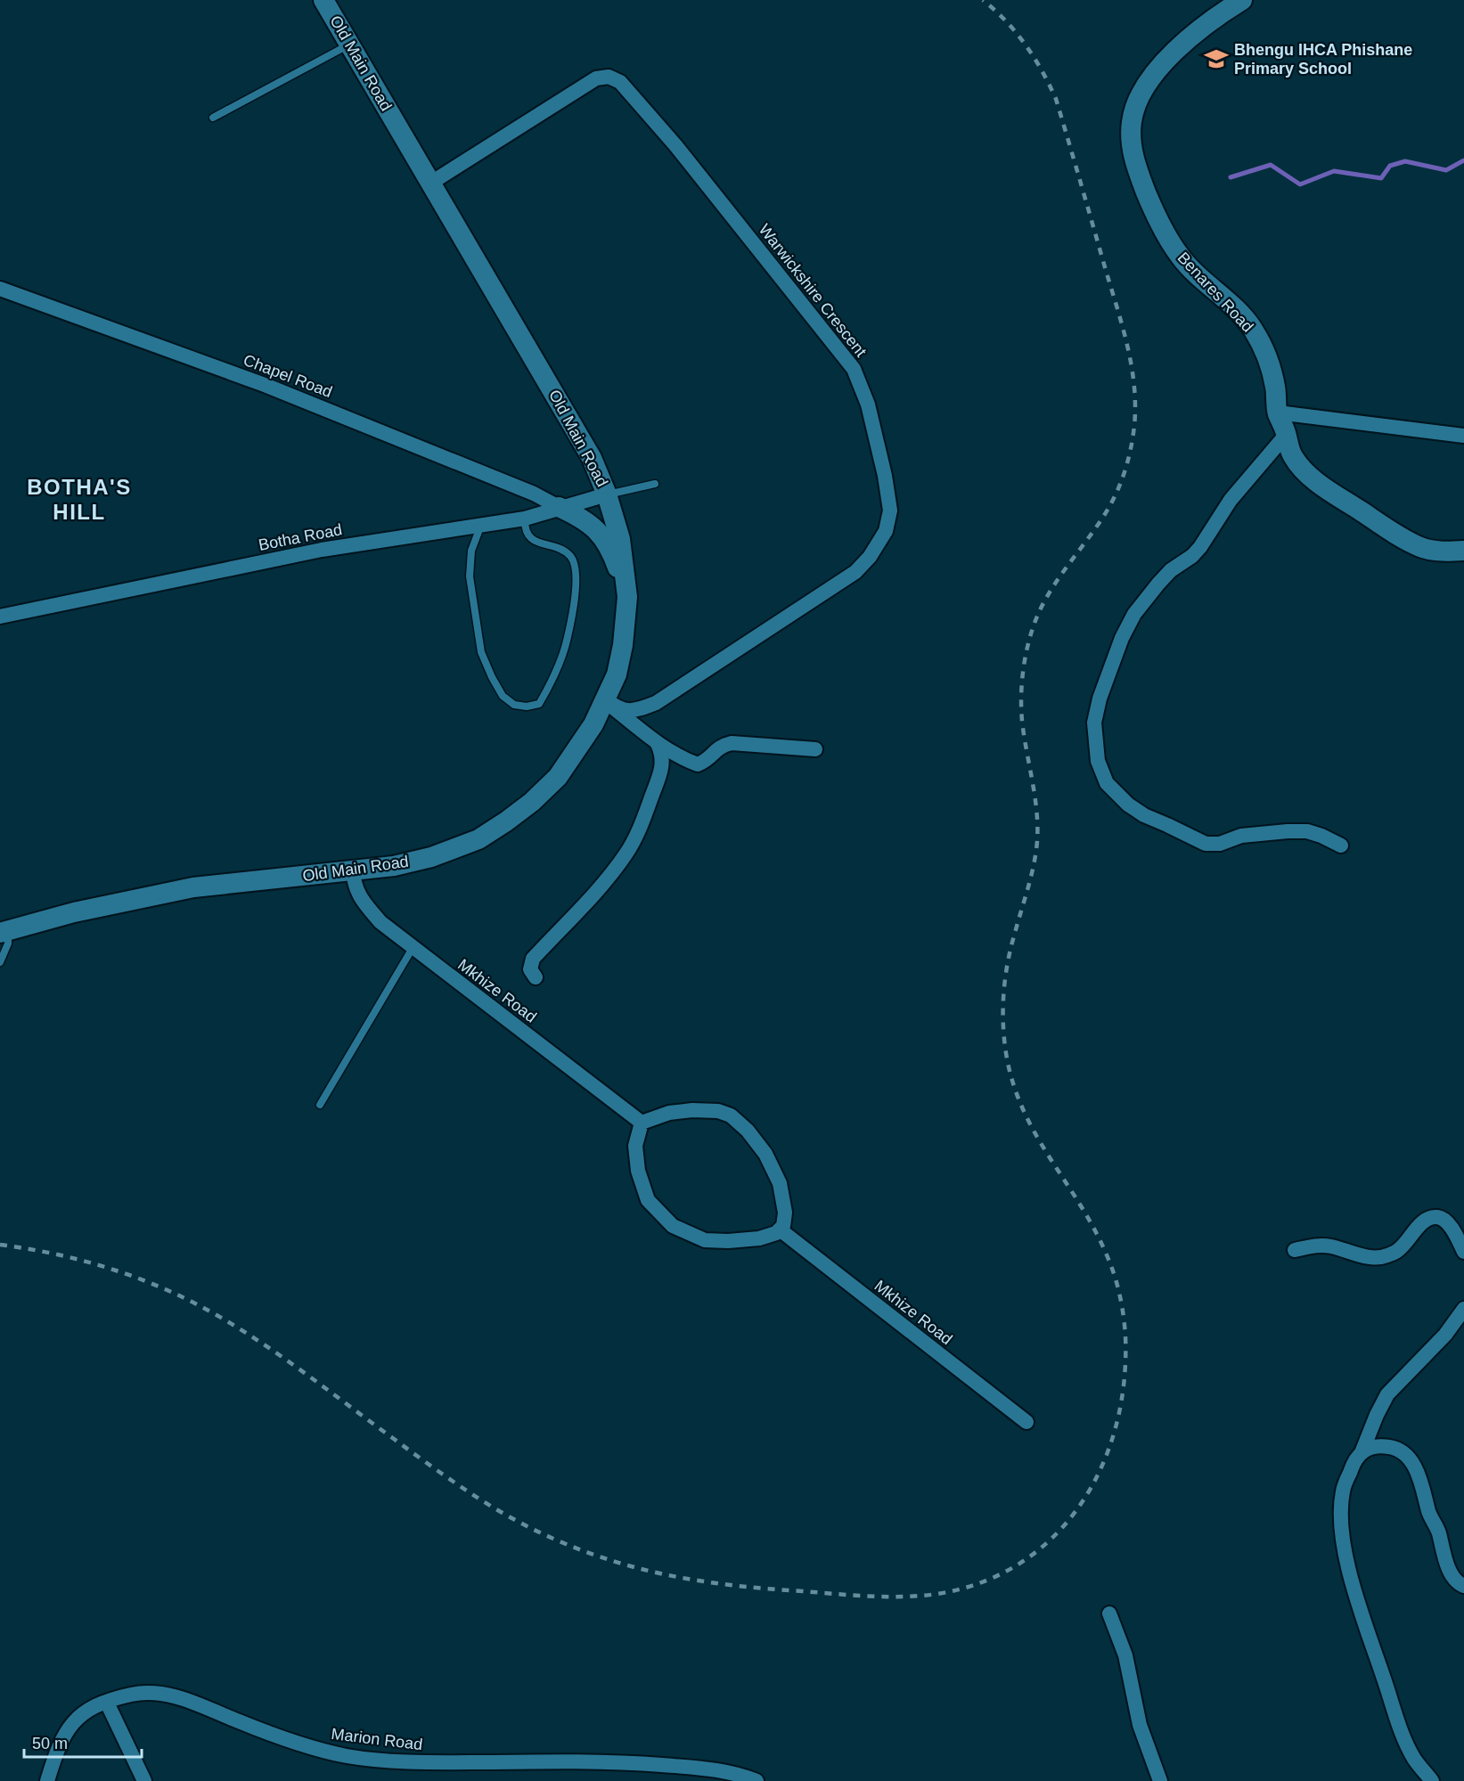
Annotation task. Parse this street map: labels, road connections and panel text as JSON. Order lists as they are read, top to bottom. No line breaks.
{"streets":{"main road":["Old Main Road","Benares Road"],"street":["Warwickshire Crescent","Chapel Road","Botha Road","Mkhize Road","Marion Road"]},"crossings":[["Old Main Road","Warwickshire Crescent"],["Old Main Road","Botha Road"],["Old Main Road","Mkhize Road"],["Chapel Road","Botha Road"]],"districts":["BOTHA'S HILL"],"places":{"school or university":["Bhengu IHCA Phishane Primary School"]},"scale_bar":"50 m"}
